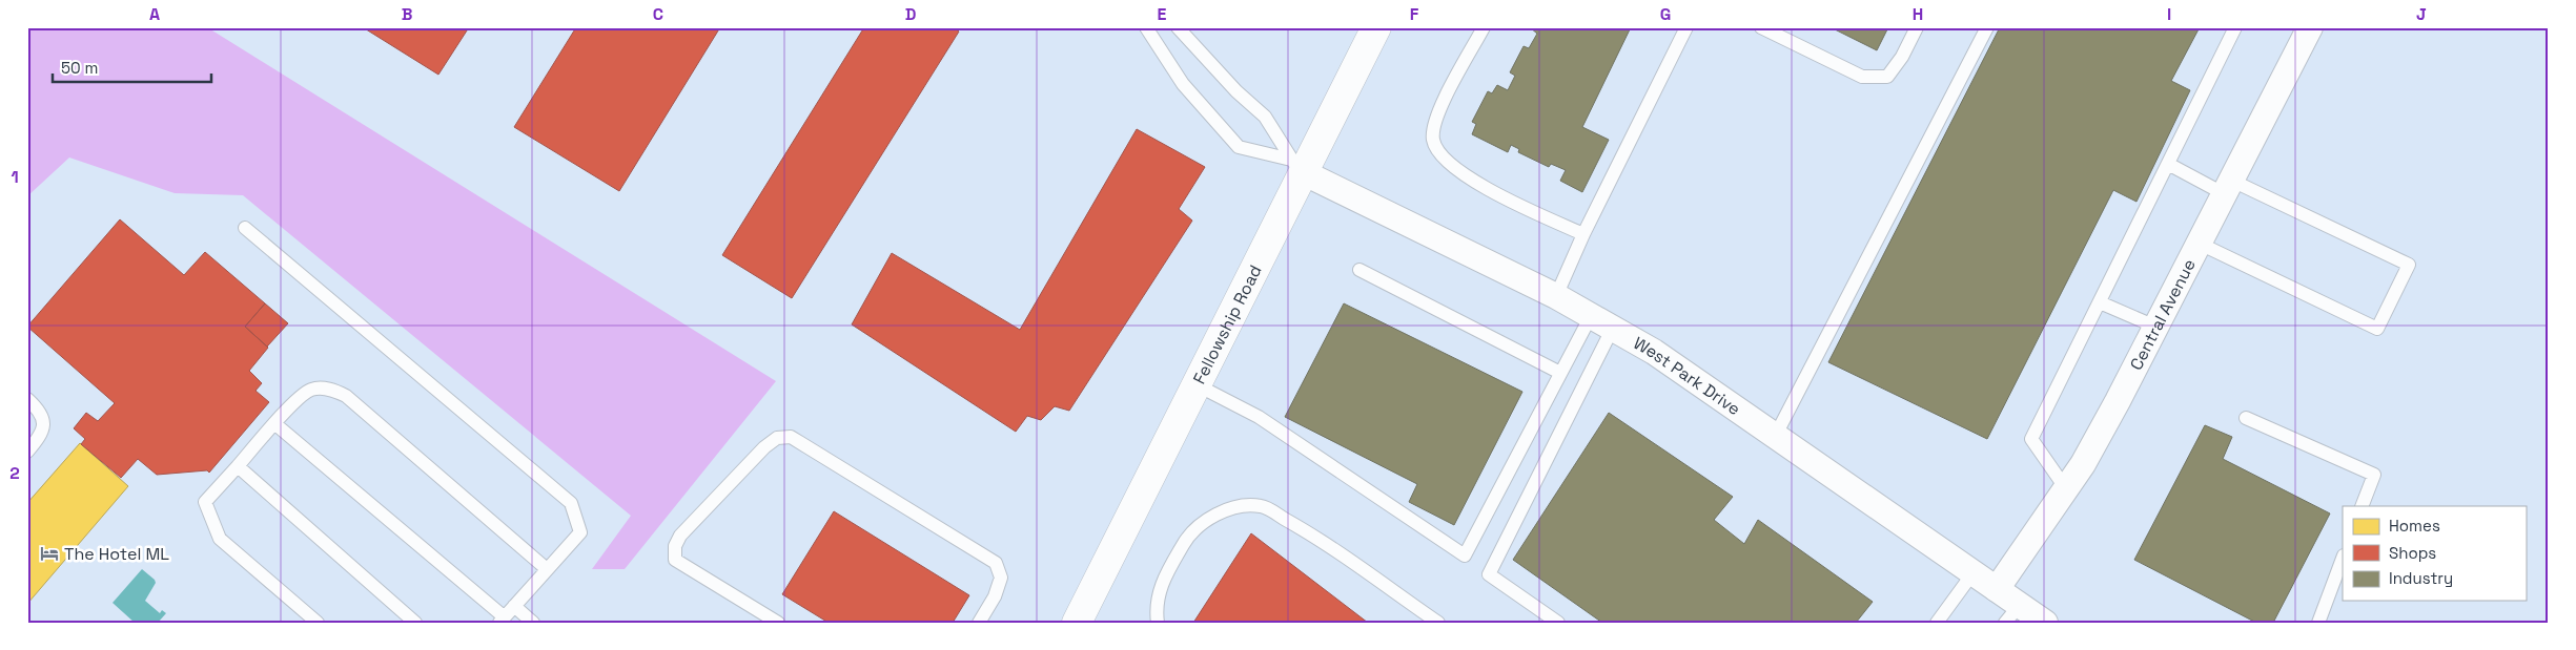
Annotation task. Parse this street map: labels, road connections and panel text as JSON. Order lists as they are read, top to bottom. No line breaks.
{"streets":{"street":["Central Avenue","Fellowship Road","West Park Drive"]},"crossings":[["Central Avenue","West Park Drive"],["Fellowship Road","West Park Drive"]],"places":{"hotel":["The Hotel ML"]},"legend":["Homes","Shops","Industry"],"scale_bar":"50 m","grid":{"columns":["A","B","C","D","E","F","G","H","I","J"],"rows":["1","2"]}}
